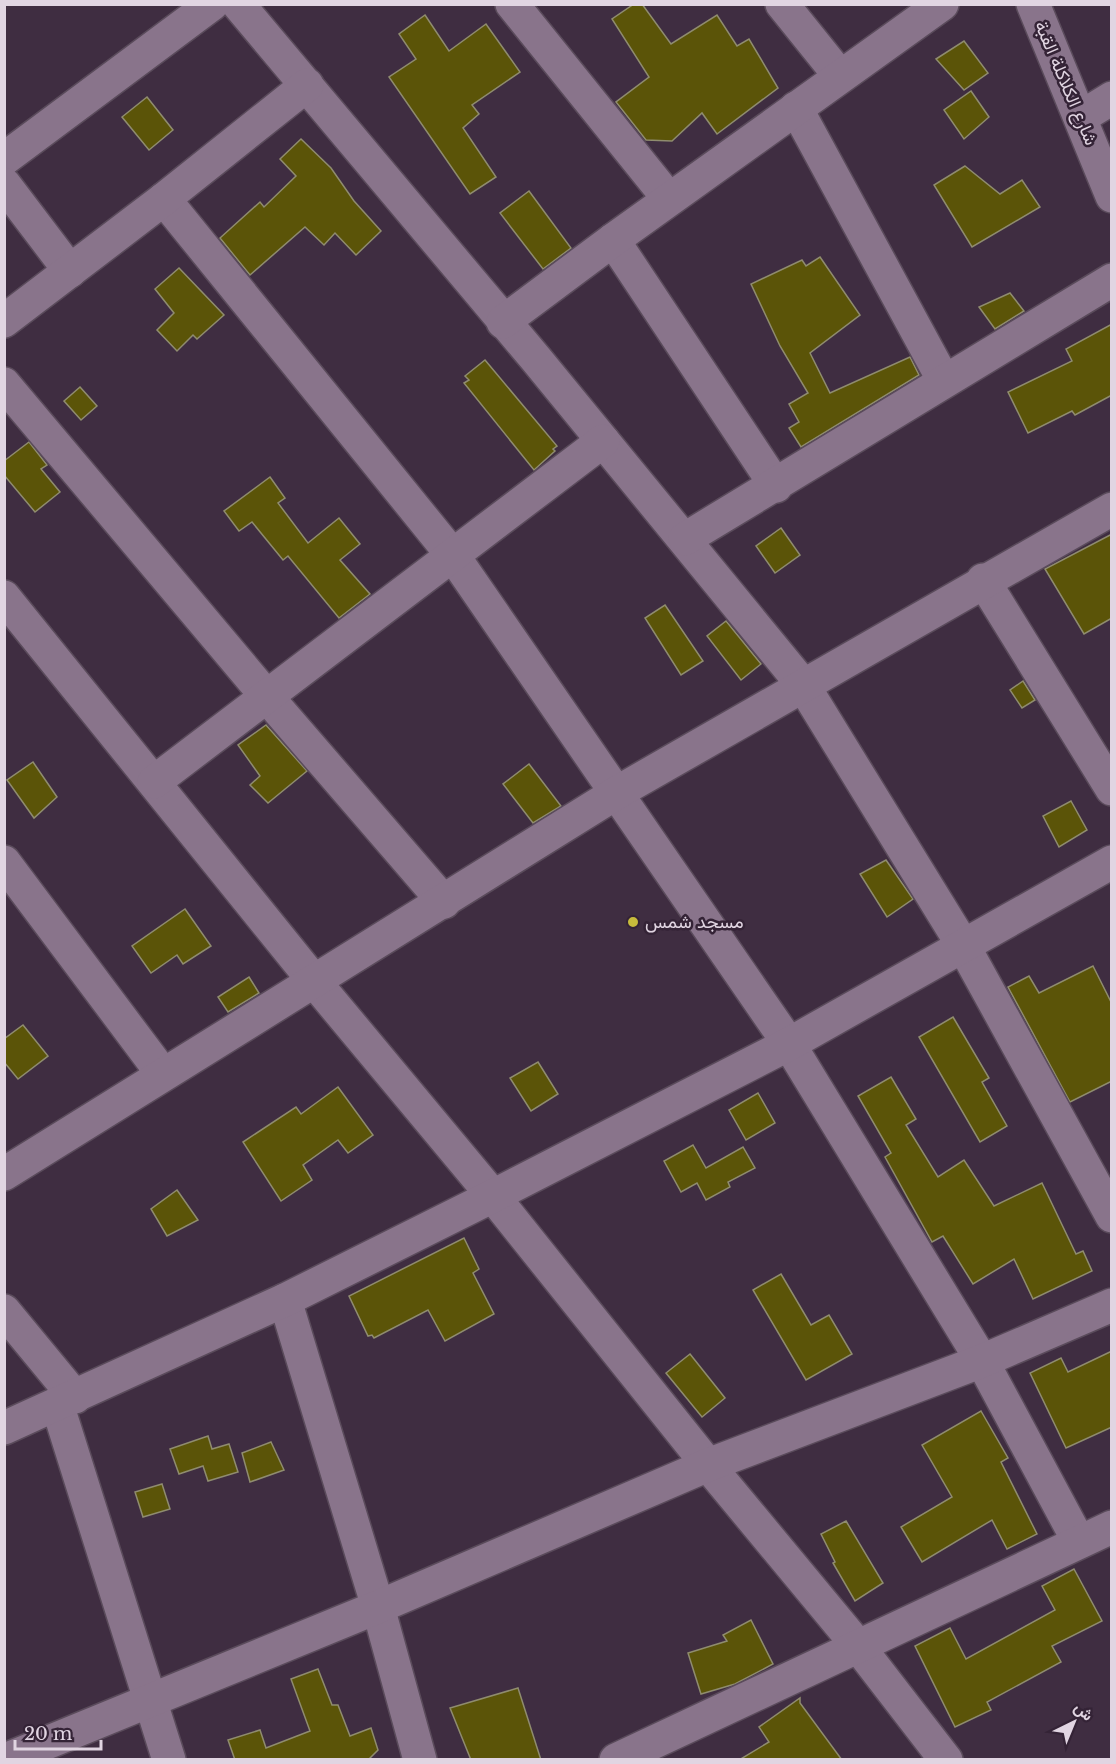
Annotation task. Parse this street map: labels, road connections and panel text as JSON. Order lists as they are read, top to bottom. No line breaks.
{"streets":{"street":["شارع الكلاكلة القبة"]},"places":["مسجد شمس"],"scale_bar":"20 m","north":"top right"}
